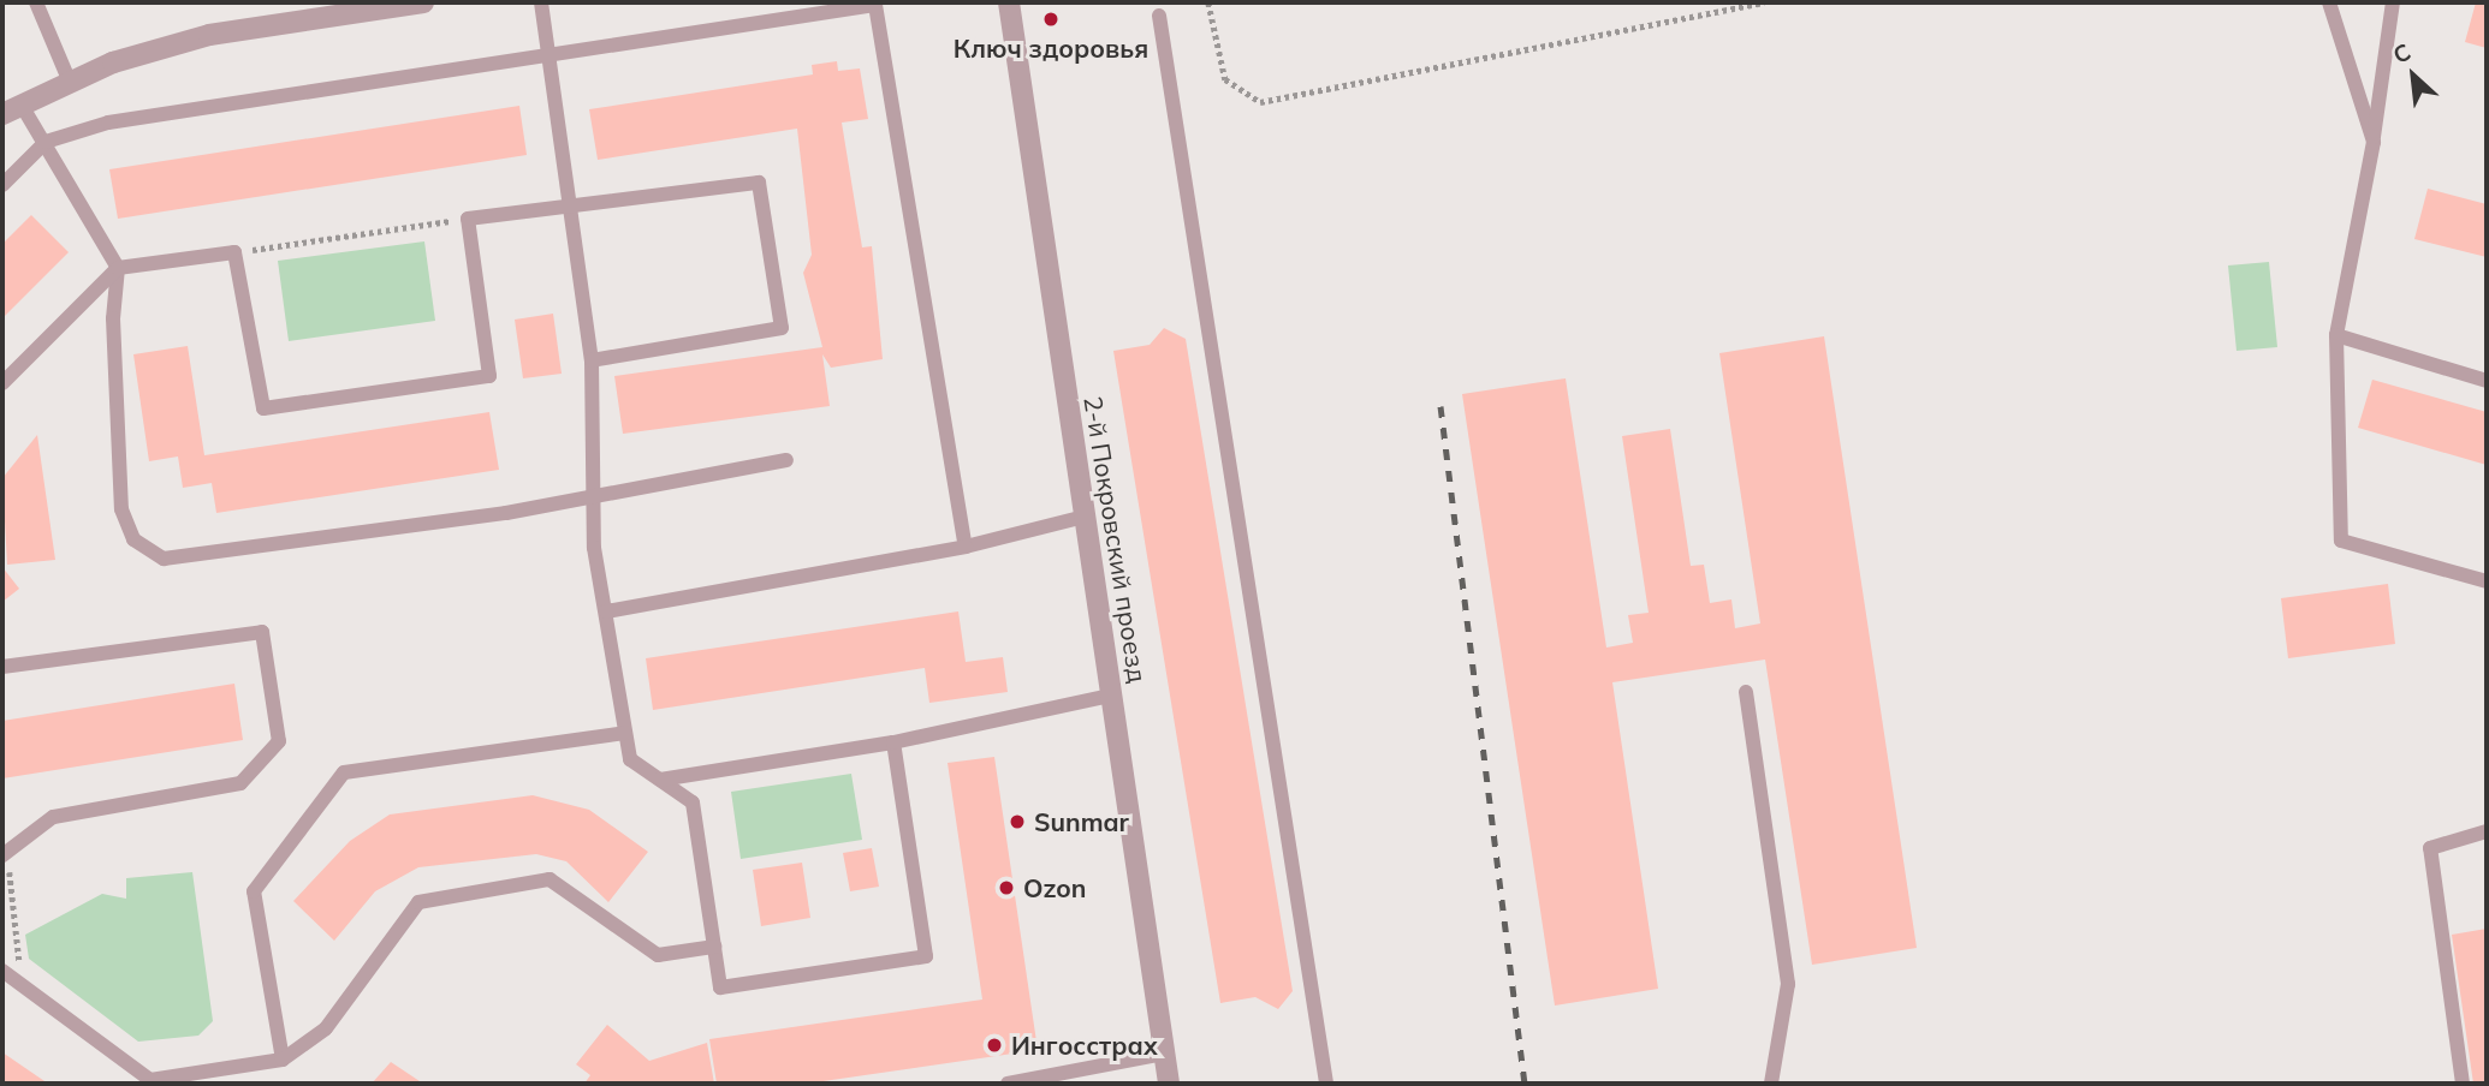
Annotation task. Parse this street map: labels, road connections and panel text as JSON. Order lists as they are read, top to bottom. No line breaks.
{"streets":{"street":["2-й Покровский проезд"]},"places":["Ключ здоровья","Sunmar","Ozon","Ингосстрах"],"north":"top left"}
